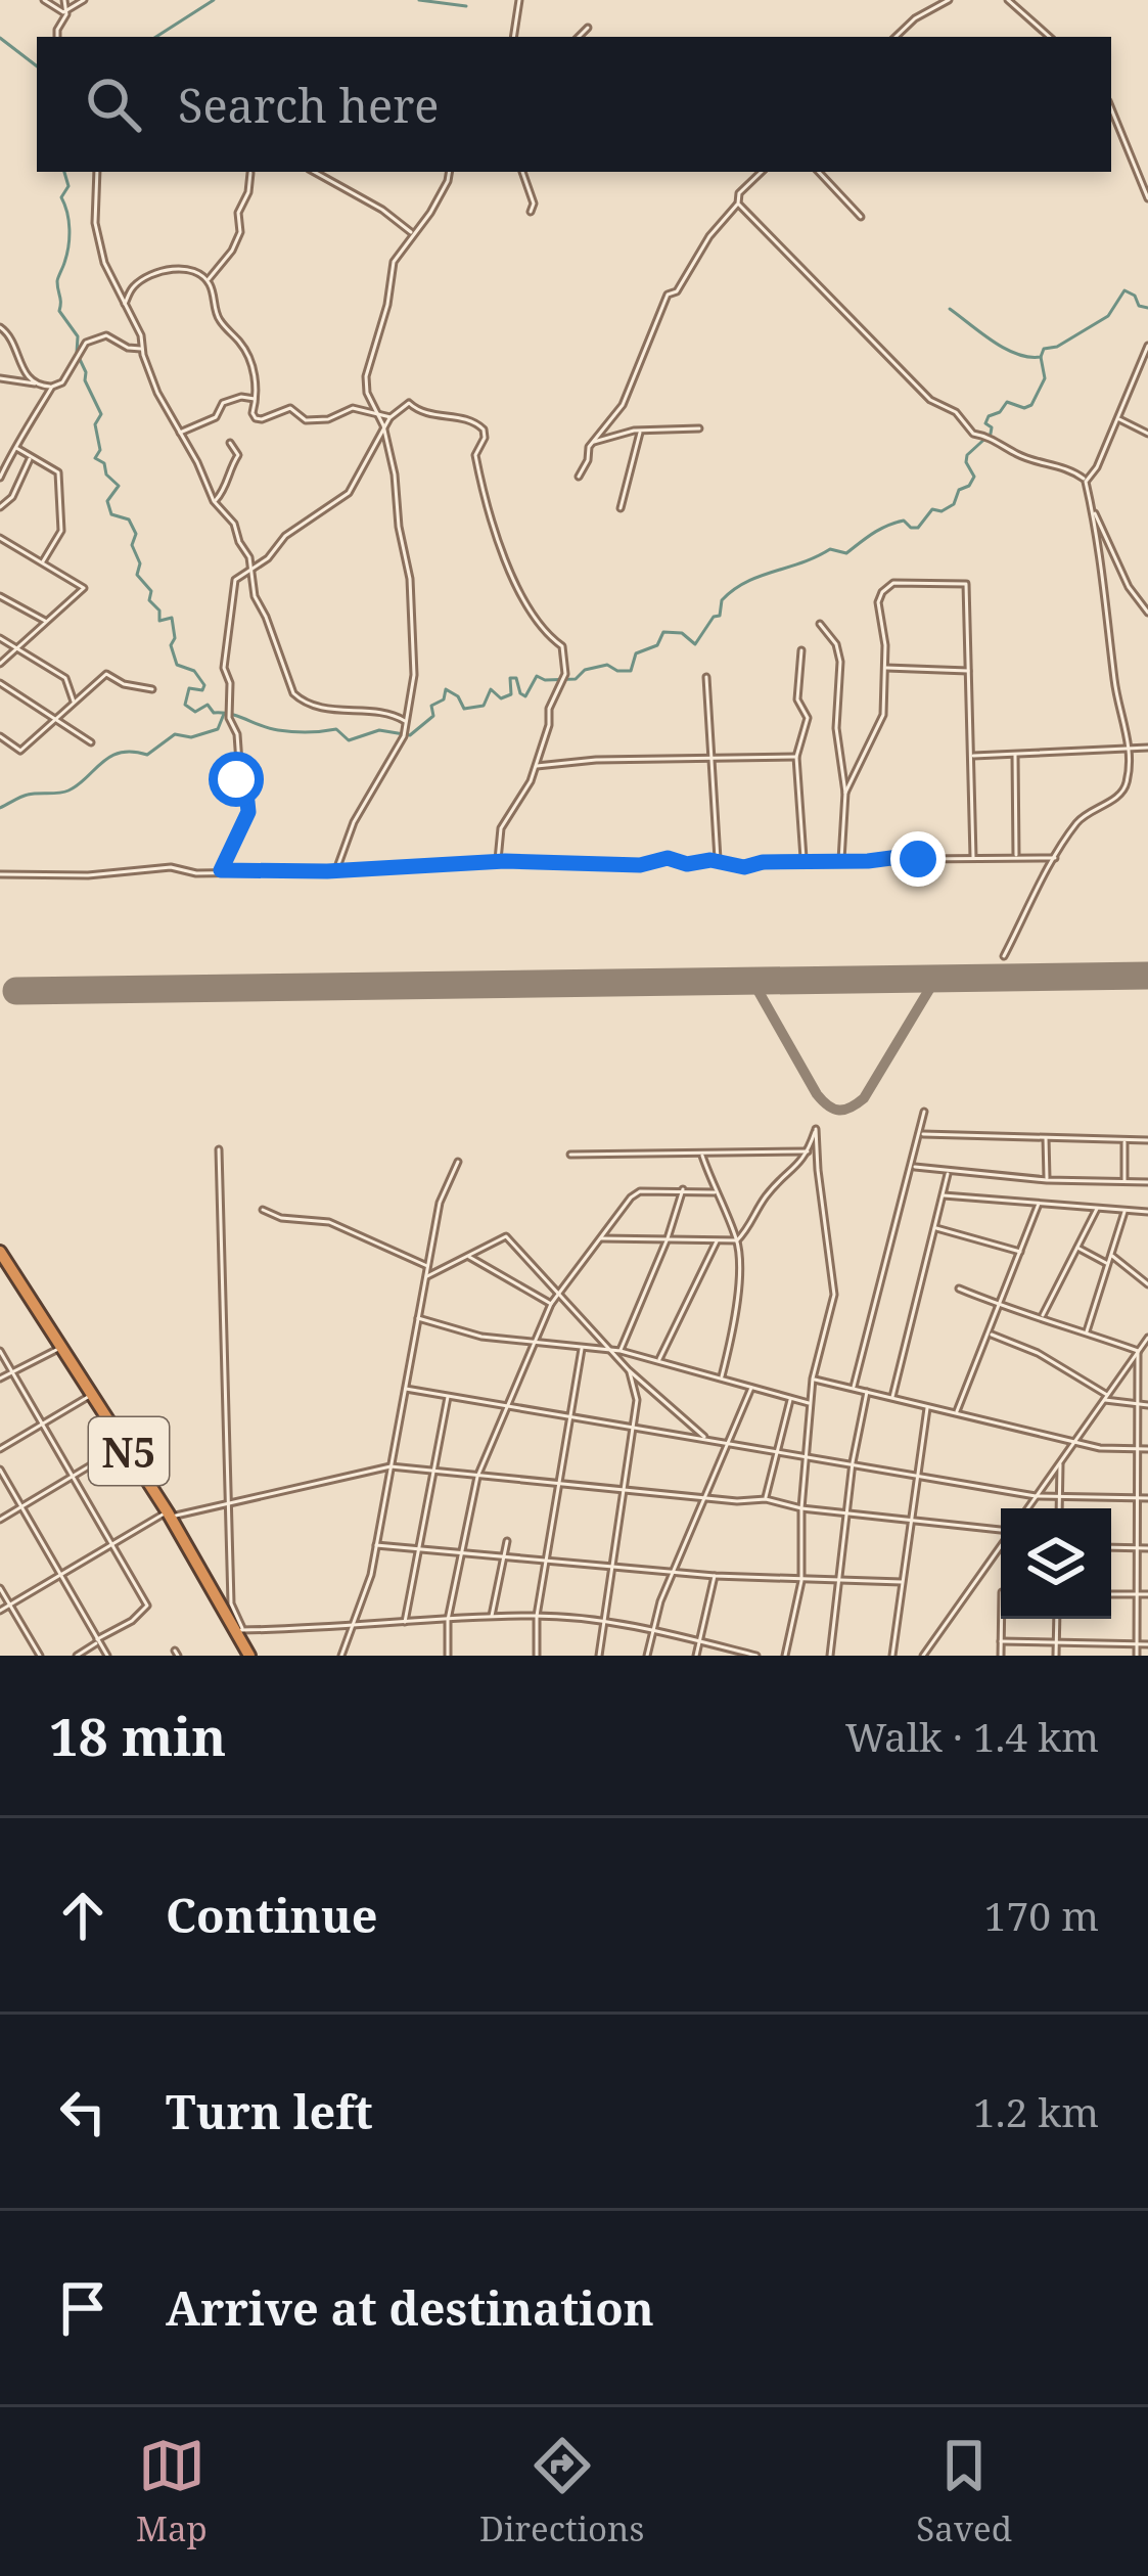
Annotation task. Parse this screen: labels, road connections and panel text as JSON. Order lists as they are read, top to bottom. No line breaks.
{"streets":{"highway":["N5"]},"page":{"search":"Search here","heading":["18 min","Walk · 1.4 km"],"list":[["Continue","170 m"],["Turn left","1.2 km"],"Arrive at destination"],"nav":["Map","Directions","Saved"]}}
